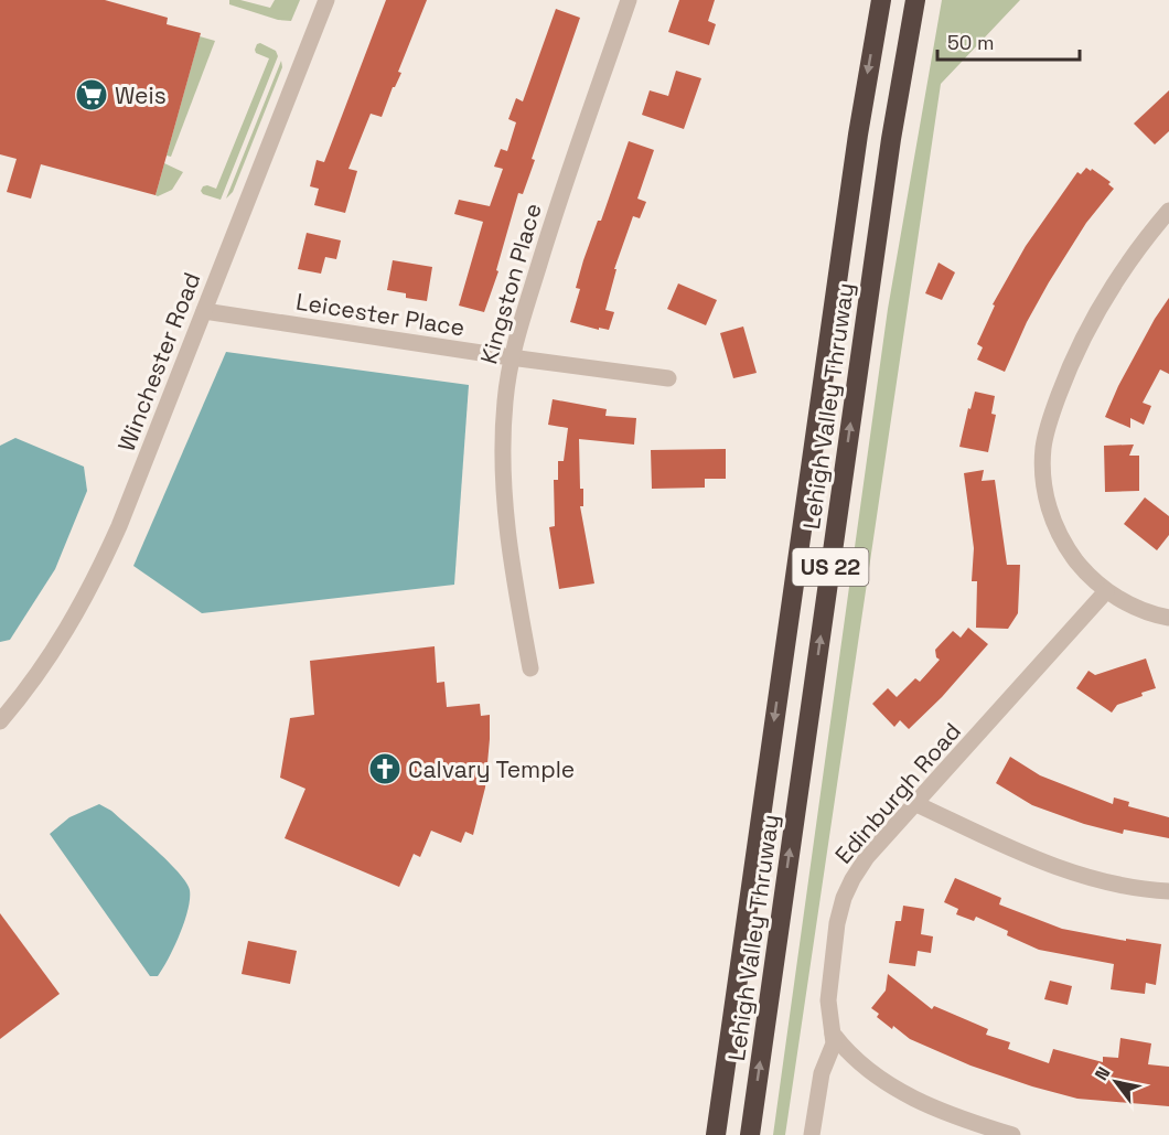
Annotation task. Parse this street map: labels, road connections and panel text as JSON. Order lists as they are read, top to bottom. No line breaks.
{"streets":{"highway":["Lehigh Valley Thruway","US 22"],"street":["Kingston Place","Leicester Place","Winchester Road","Edinburgh Road"]},"crossings":[["Kingston Place","Leicester Place"],["Leicester Place","Winchester Road"]],"places":{"supermarket":["Weis"],"church":["Calvary Temple"]},"scale_bar":"50 m","north":"top left"}
